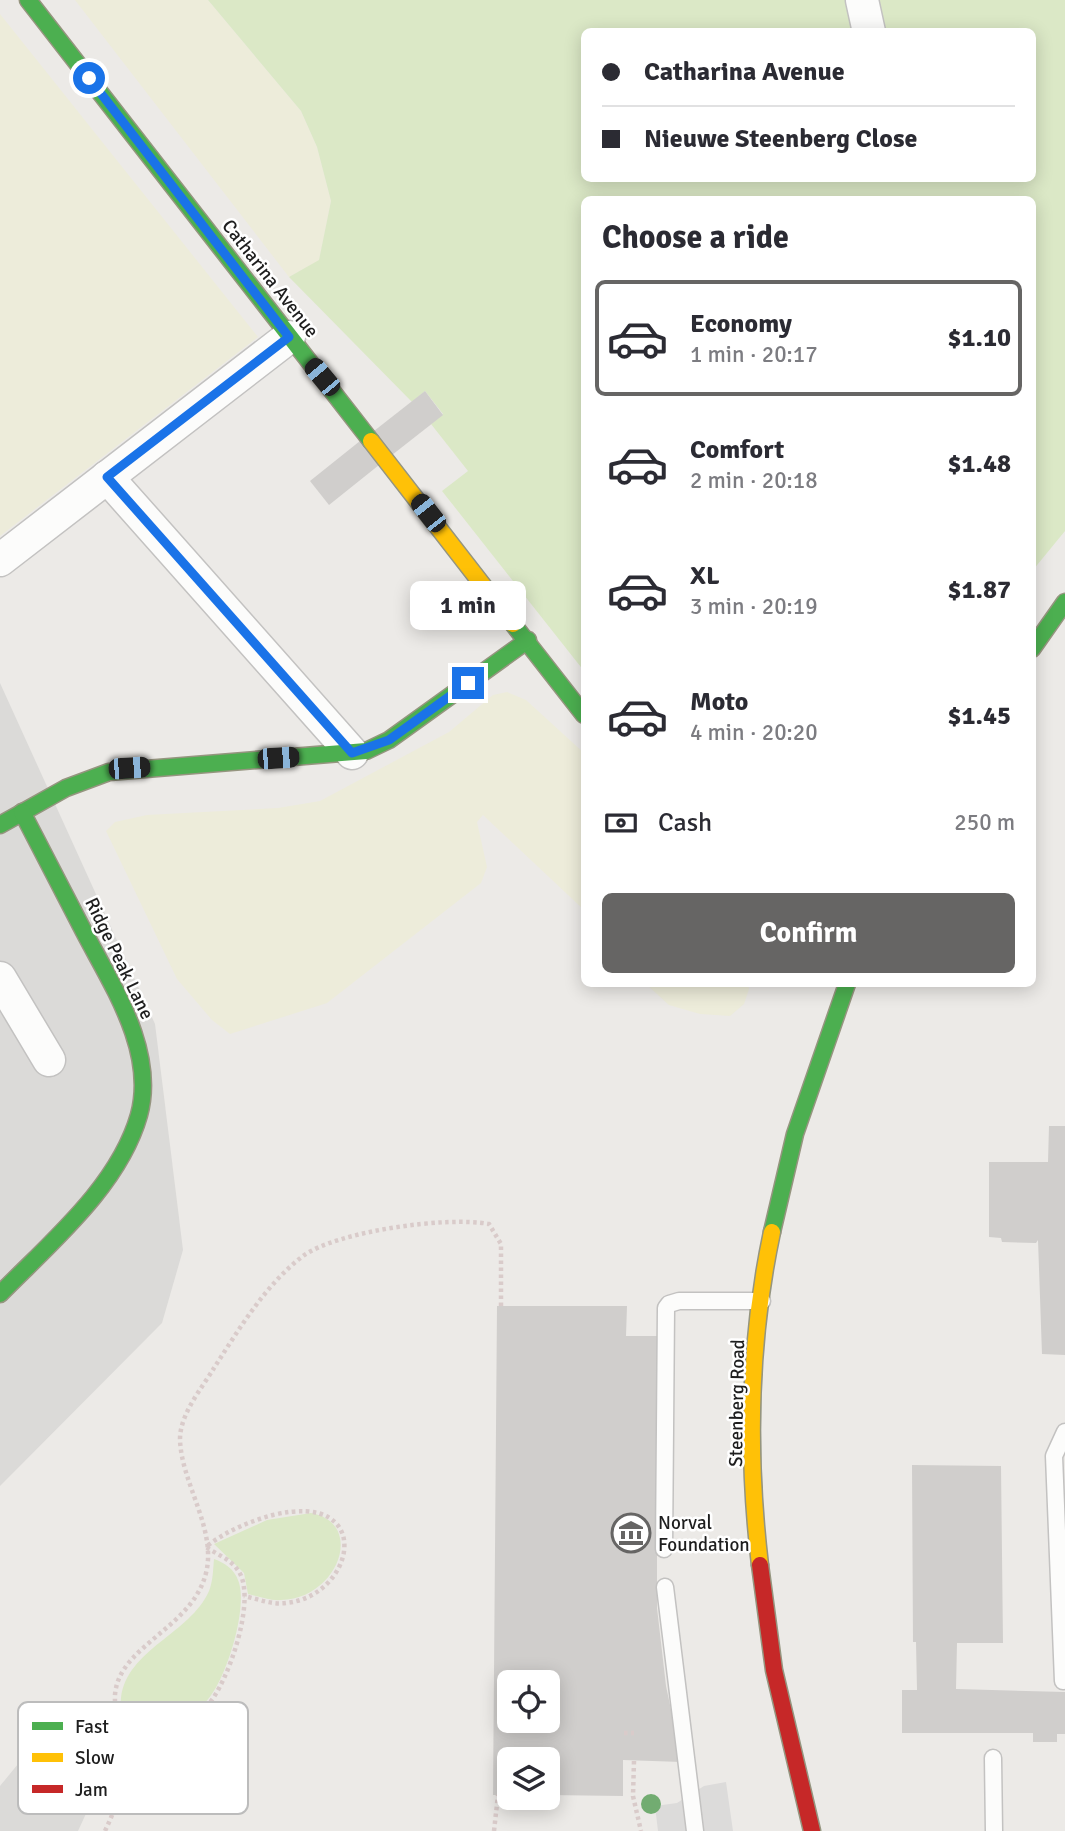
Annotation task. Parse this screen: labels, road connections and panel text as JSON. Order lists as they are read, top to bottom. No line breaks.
{"streets":{"street":["Catharina Avenue","Ridge Peak Lane","Steenberg Road"]},"places":{"museum":["Norval Foundation"]},"legend":["Fast","Slow","Jam"],"page":{"banner":["Catharina Avenue","Nieuwe Steenberg Close"],"heading":"Choose a ride","list":[{"name":"Economy","note":"1 min · 20:17","value":"$1.10"},{"name":"Comfort","note":"2 min · 20:18","value":"$1.48"},{"name":"XL","note":"3 min · 20:19","value":"$1.87"},{"name":"Moto","note":"4 min · 20:20","value":"$1.45"}],"bubble":"1 min","pay":["Cash","250 m"],"buttons":"Confirm"}}
